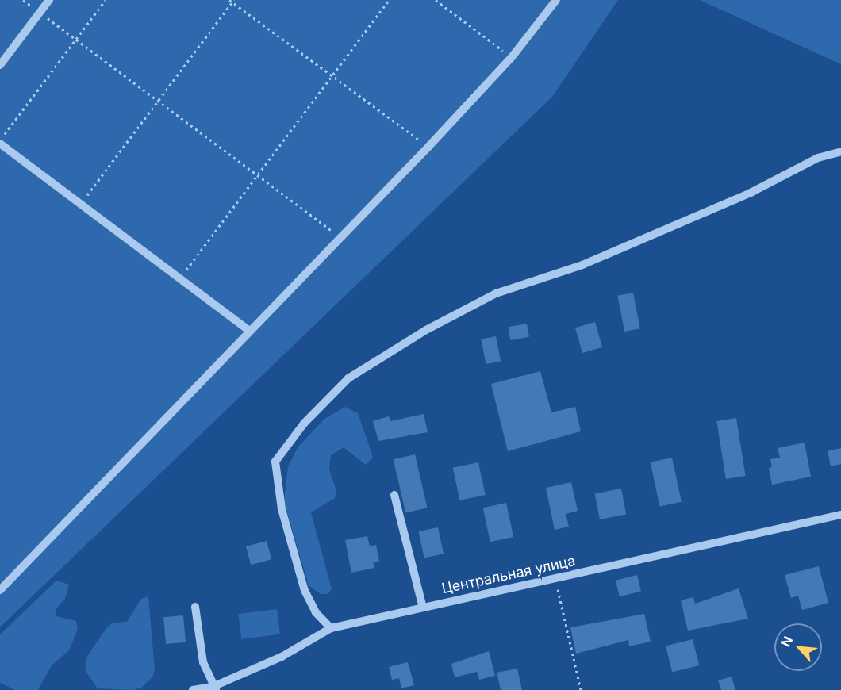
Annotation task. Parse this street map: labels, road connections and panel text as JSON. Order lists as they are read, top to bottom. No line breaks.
{"streets":{"street":["Центральная улица"]},"north":"top left"}
